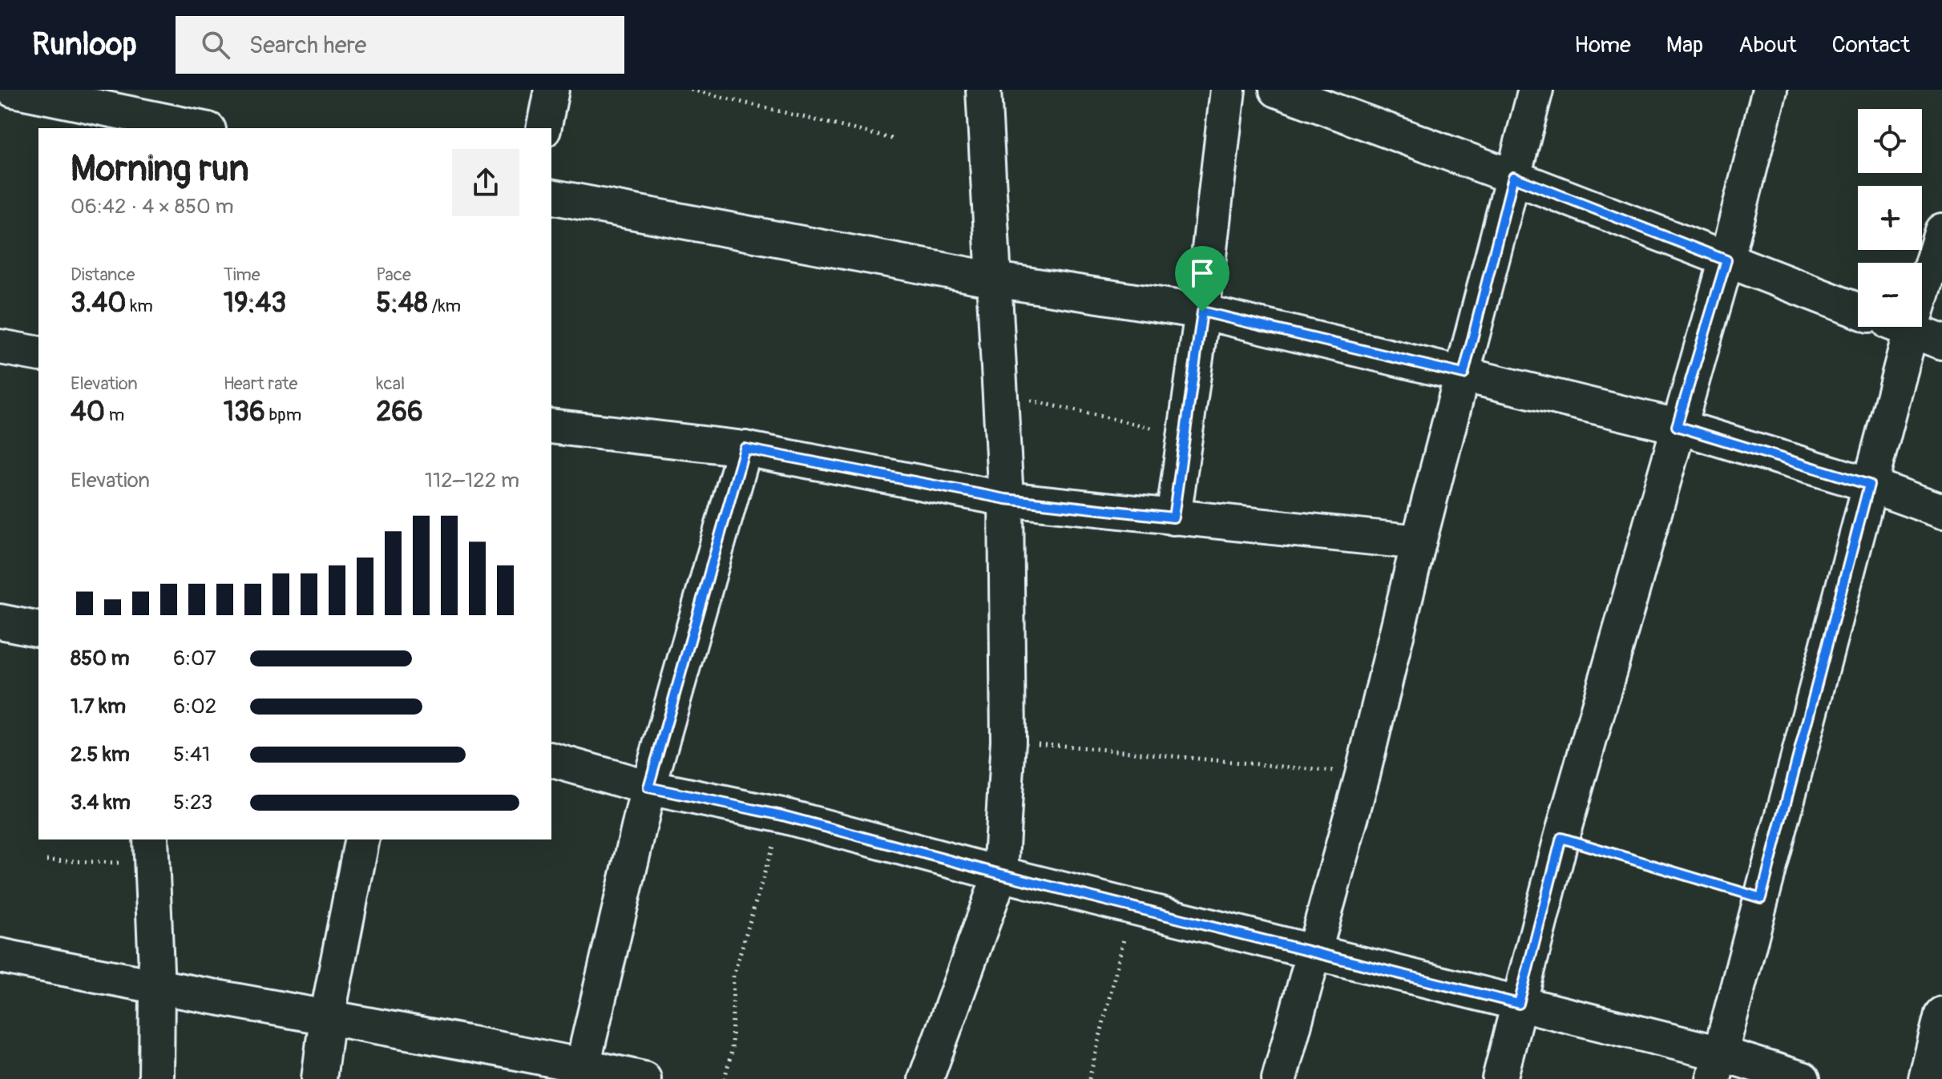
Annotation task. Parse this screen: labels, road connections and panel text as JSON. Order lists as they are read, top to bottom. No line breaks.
{"page":{"header":"Runloop","search":"Search here","nav":["Home","Map","About","Contact"],"map_buttons":["+","−"],"heading":["Morning run","06:42 · 4 × 850 m"],"stats":[["Distance","3.40 km"],["Time","19:43"],["Pace","5:48 /km"],["Elevation","40 m"],["Heart rate","136 bpm"],["kcal","266"]],"chart":["Elevation","112–122 m"],"list":[{"name":"850 m","note":"6:07"},{"name":"1.7 km","note":"6:02"},{"name":"2.5 km","note":"5:41"},{"name":"3.4 km","note":"5:23"}]}}
